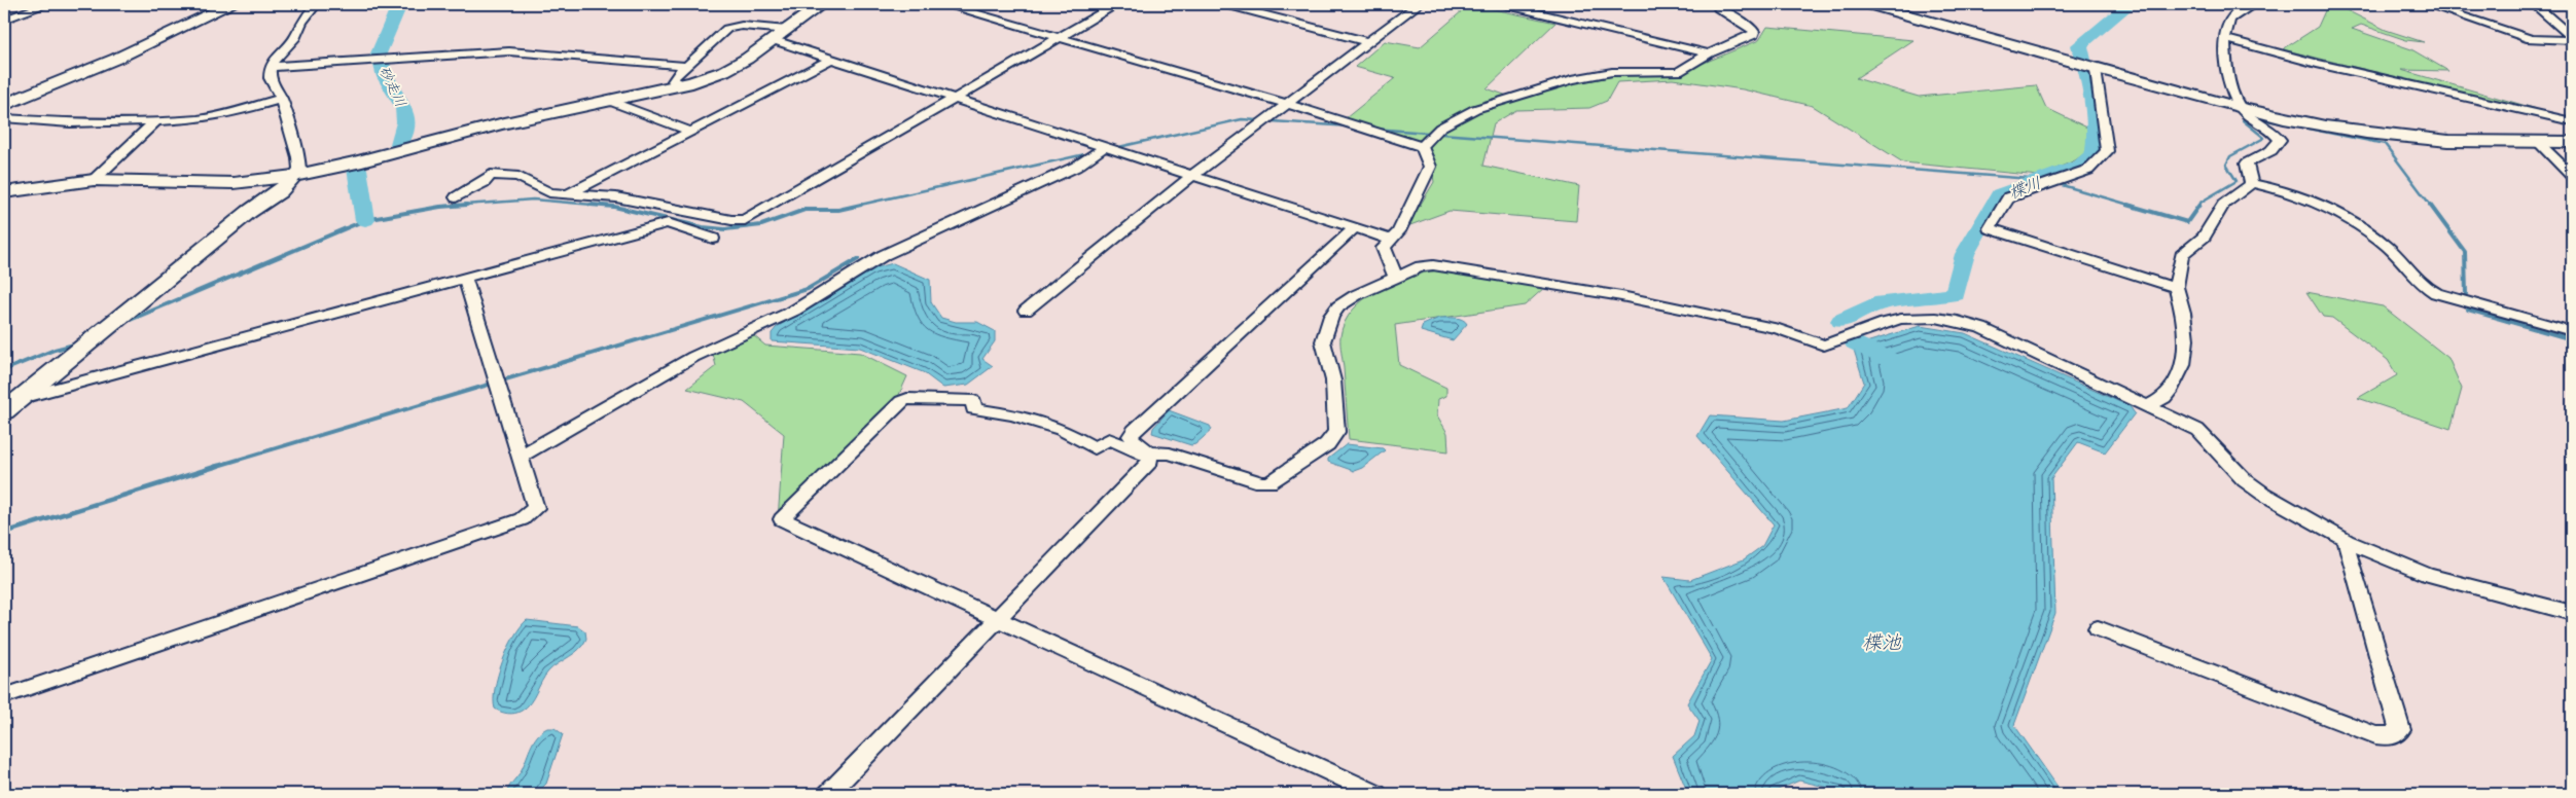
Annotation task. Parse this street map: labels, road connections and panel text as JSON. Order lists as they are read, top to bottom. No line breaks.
{"water":["砂走川","楪川","楪池"]}
